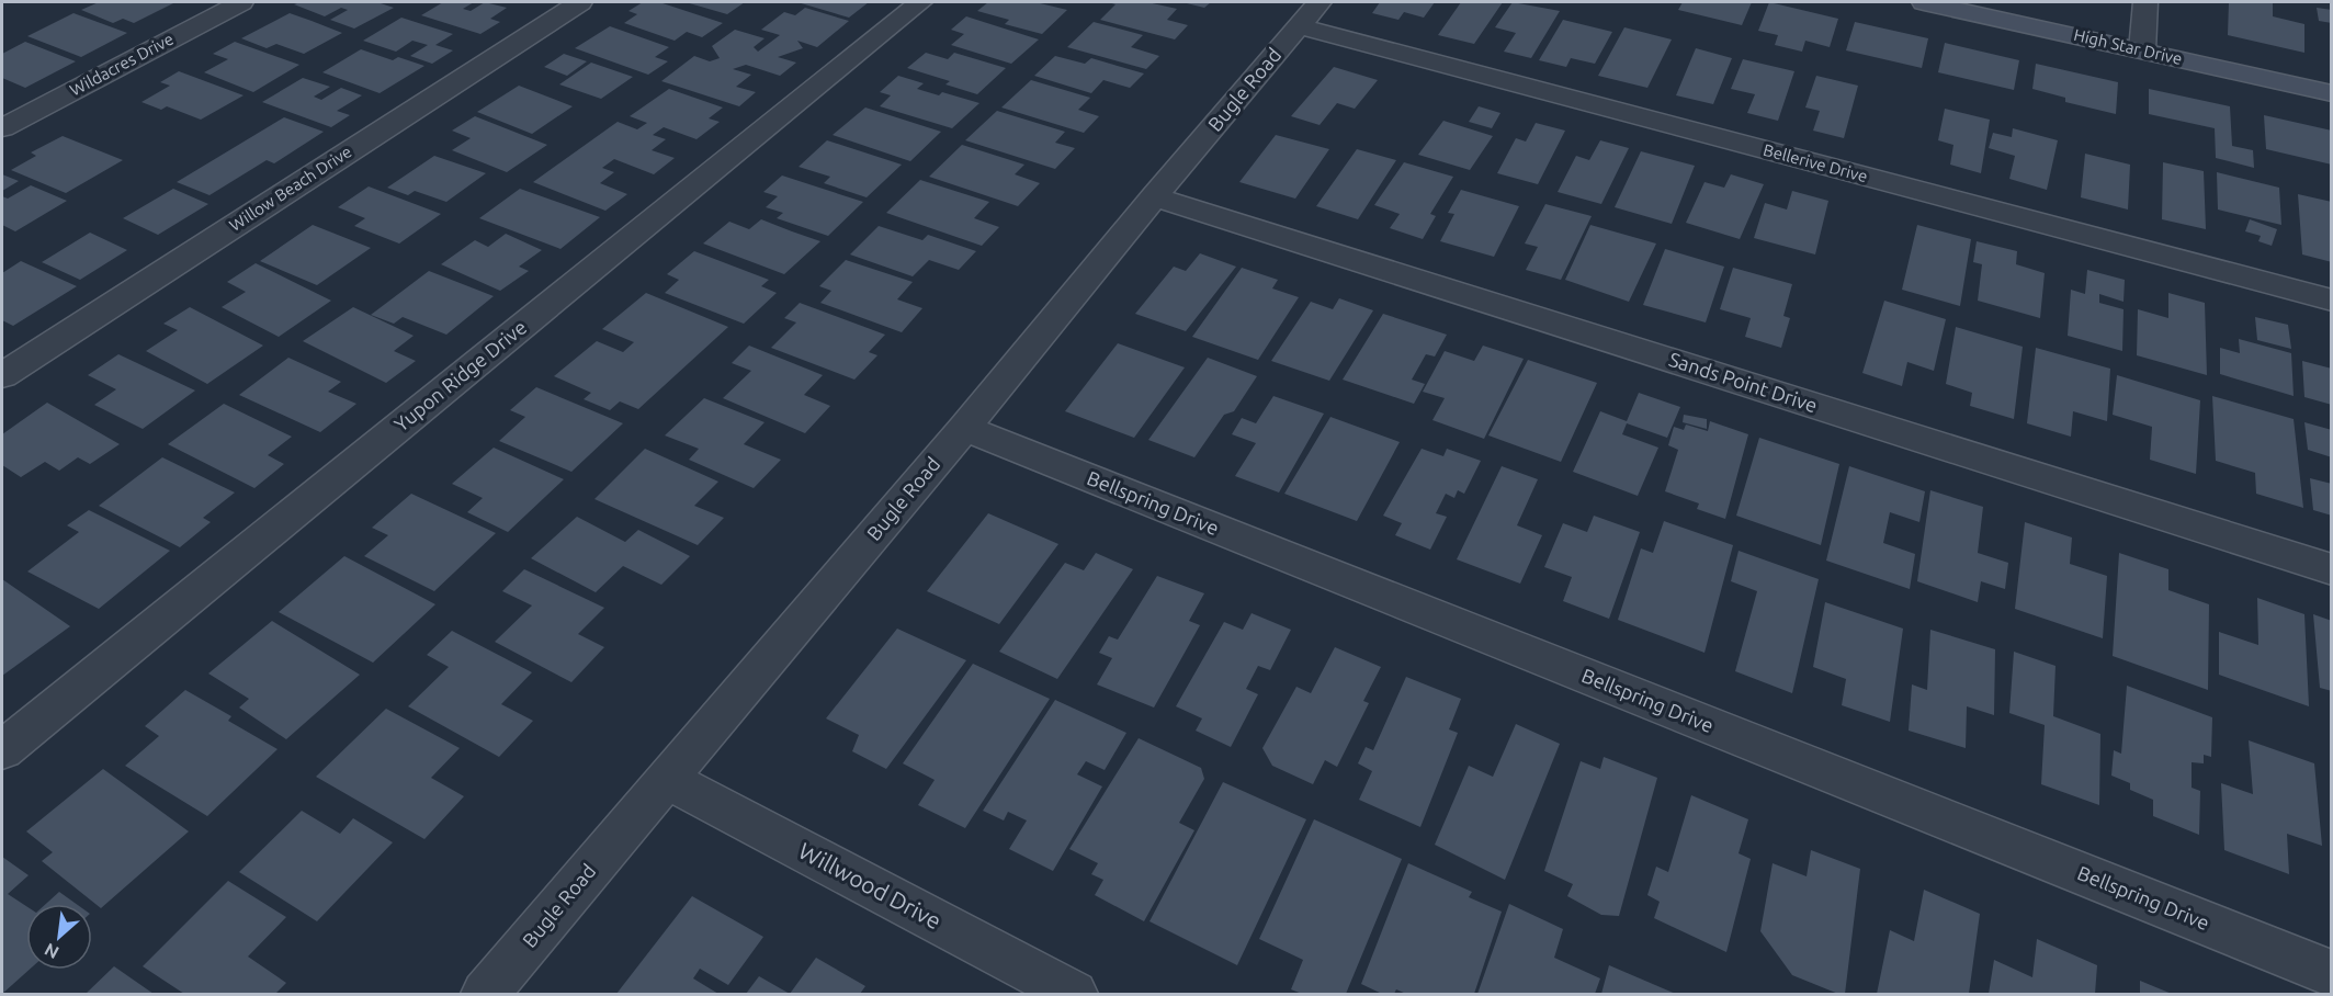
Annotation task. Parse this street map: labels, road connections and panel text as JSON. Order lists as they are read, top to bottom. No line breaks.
{"streets":{"street":["High Star Drive","Wildacres Drive","Bugle Road","Bellerive Drive","Willow Beach Drive","Yupon Ridge Drive","Sands Point Drive","Bellspring Drive","Willwood Drive"]},"crossings":[["Bugle Road","Bellerive Drive"],["Bugle Road","Sands Point Drive"],["Bugle Road","Bellspring Drive"],["Bugle Road","Willwood Drive"]],"north":"bottom left"}
